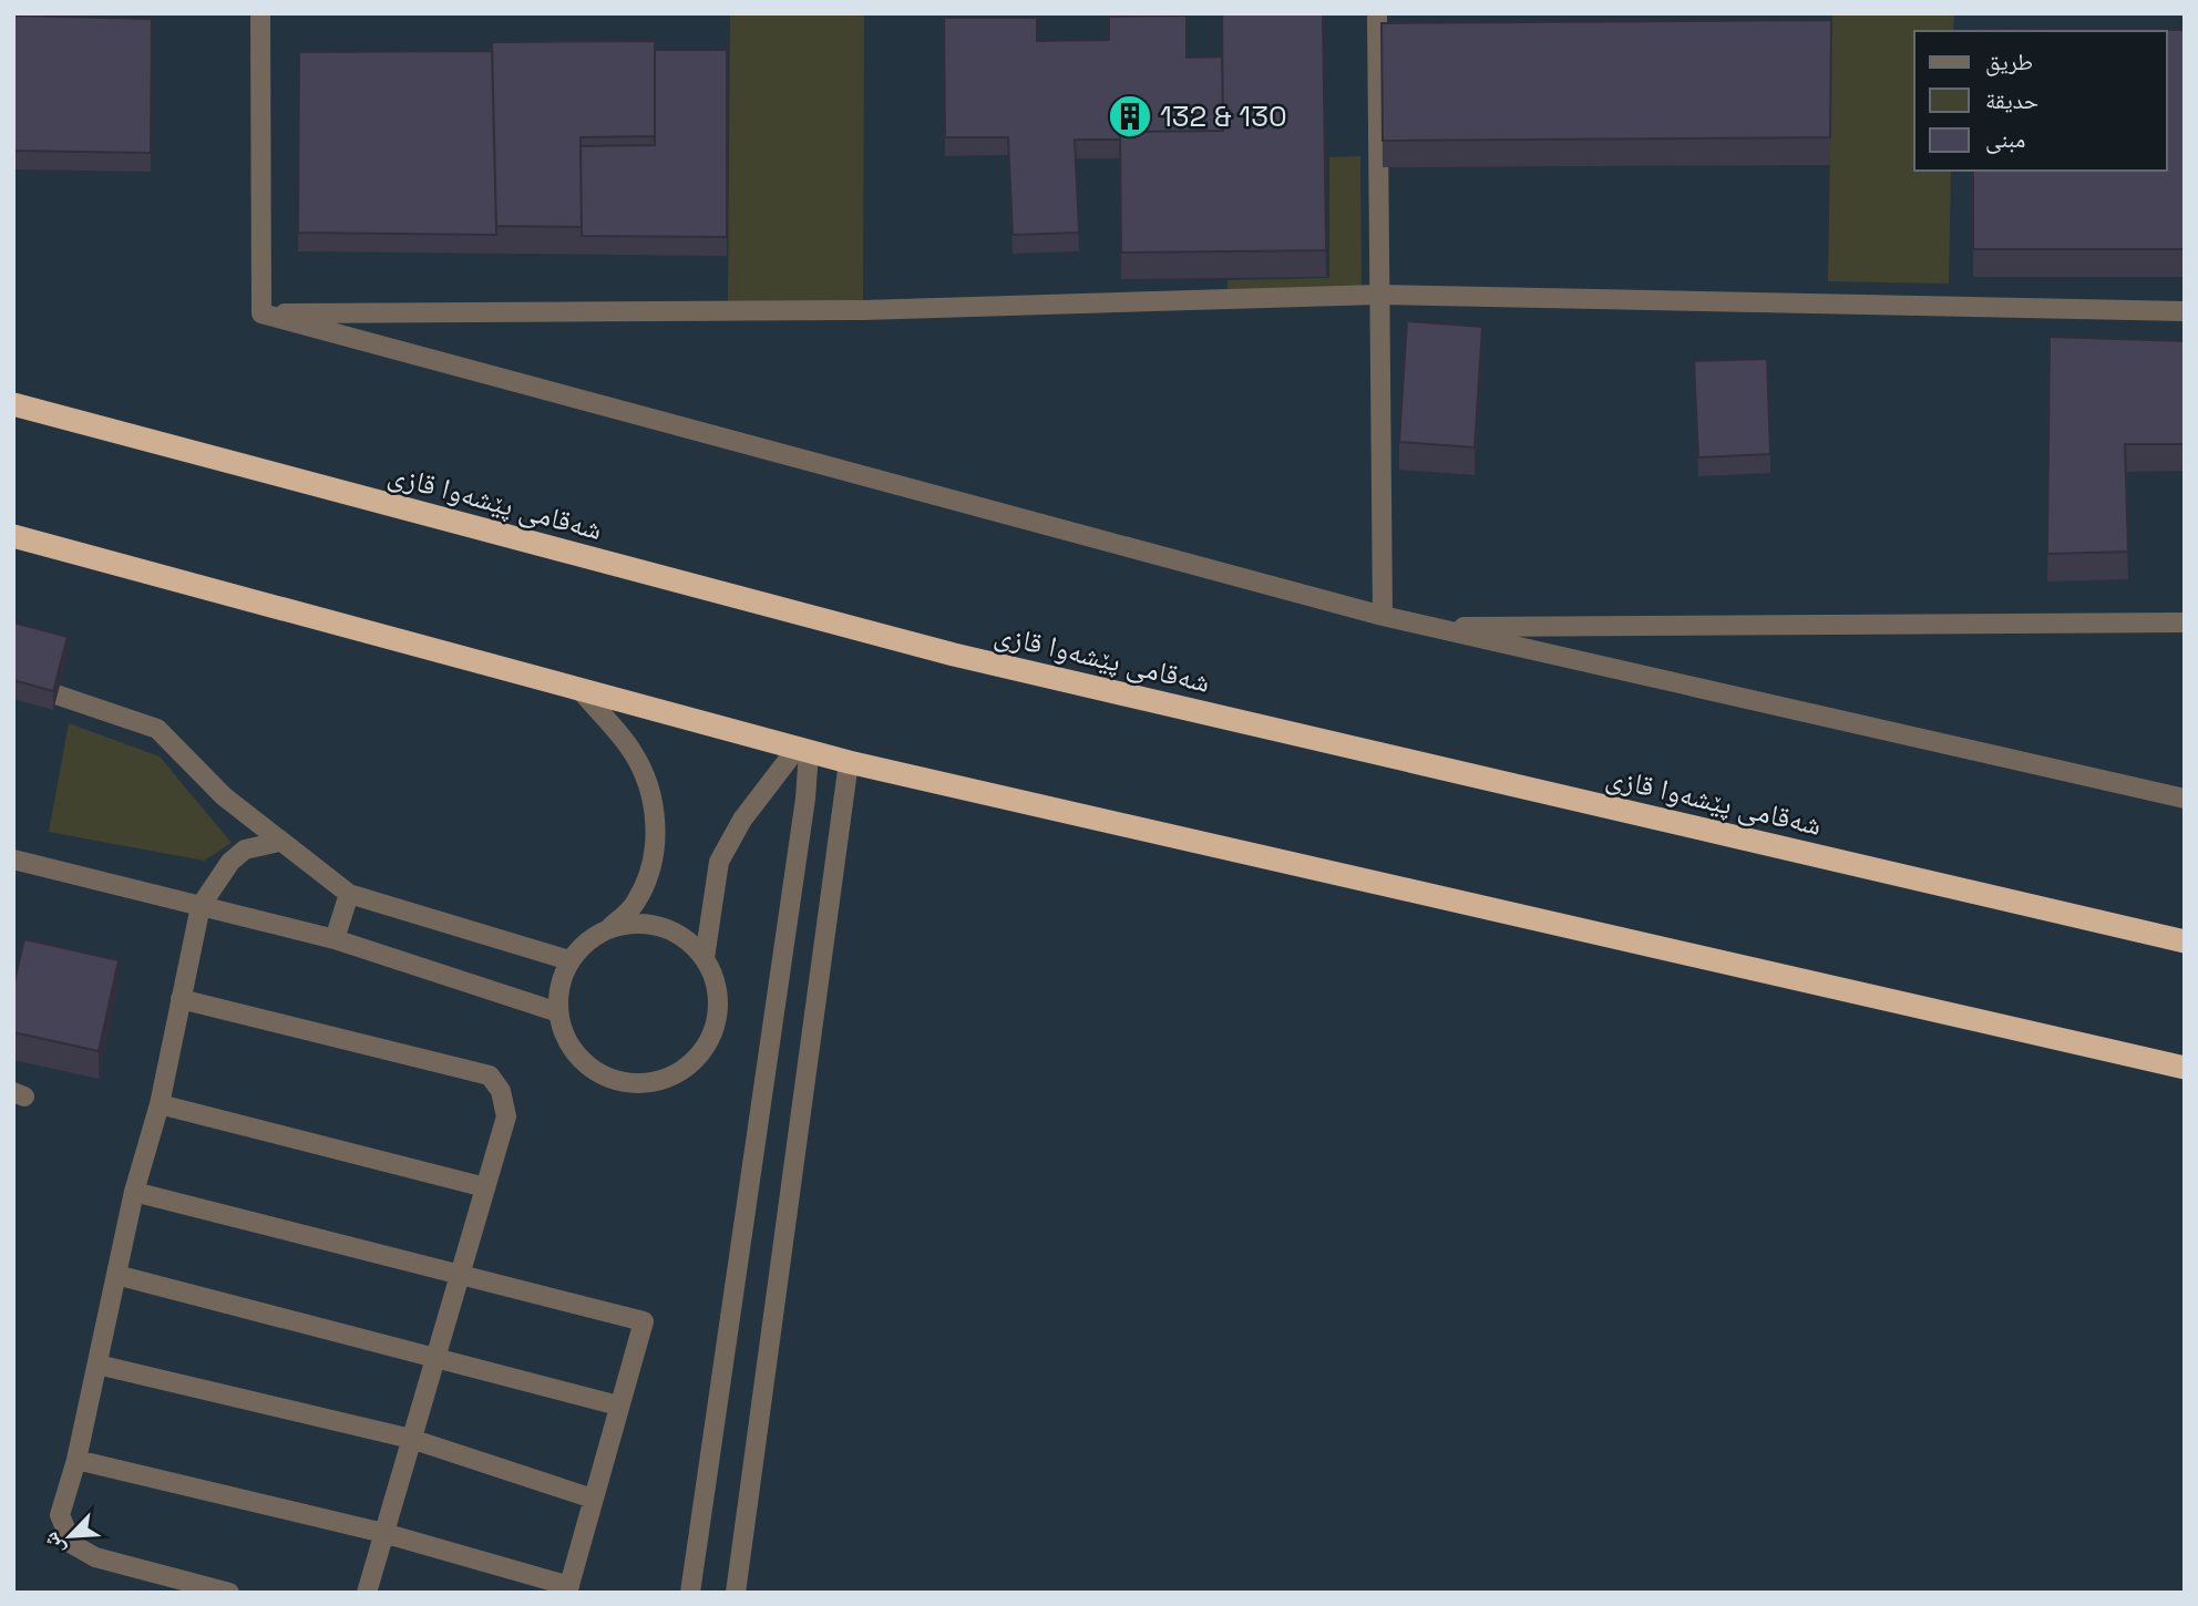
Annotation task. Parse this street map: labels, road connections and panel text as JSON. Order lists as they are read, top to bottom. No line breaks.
{"streets":{"highway":["شەقامی پێشەوا قازی"]},"places":{"building":["132 & 130"]},"legend":["طريق","حديقة","مبنى"],"north":"bottom left"}
